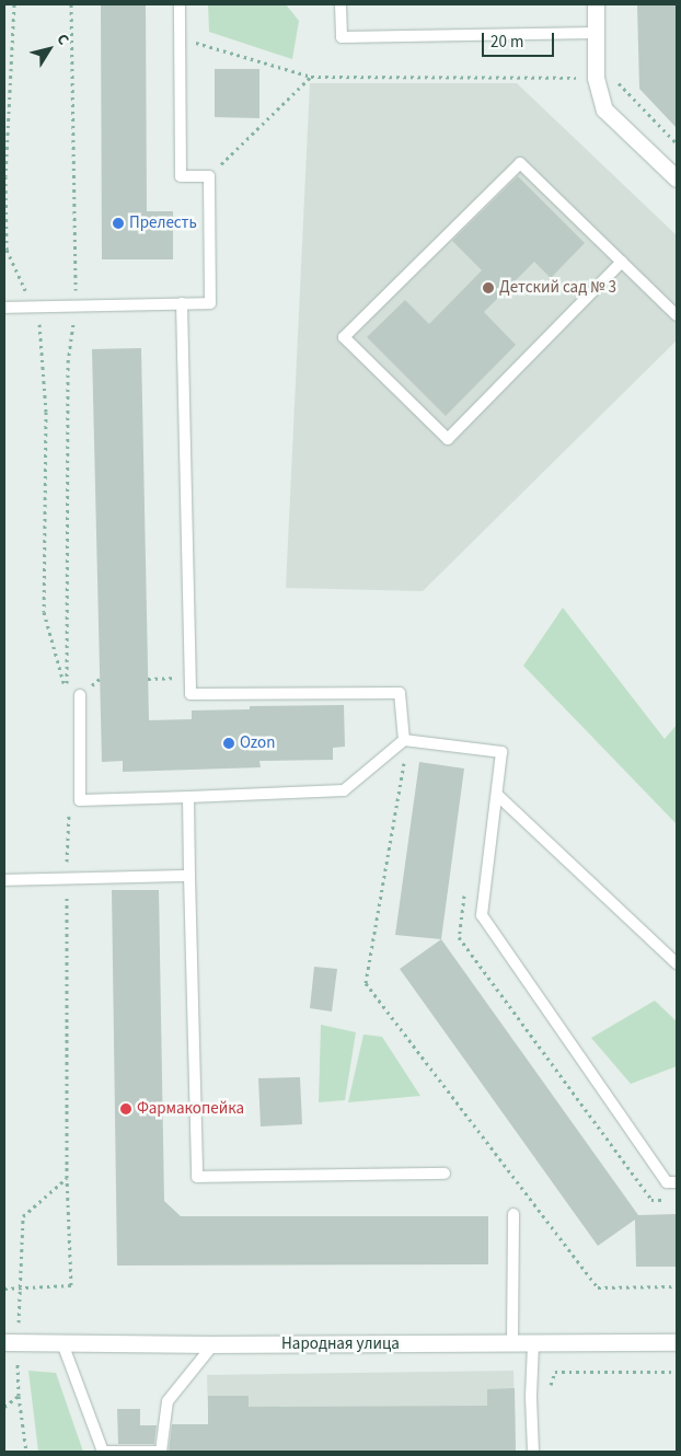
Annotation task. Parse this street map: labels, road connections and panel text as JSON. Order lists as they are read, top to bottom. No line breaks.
{"streets":{"street":["Народная улица"]},"places":["Прелесть","Детский сад № 3","Ozon","Фармакопейка"],"scale_bar":"20 m","north":"top right"}
